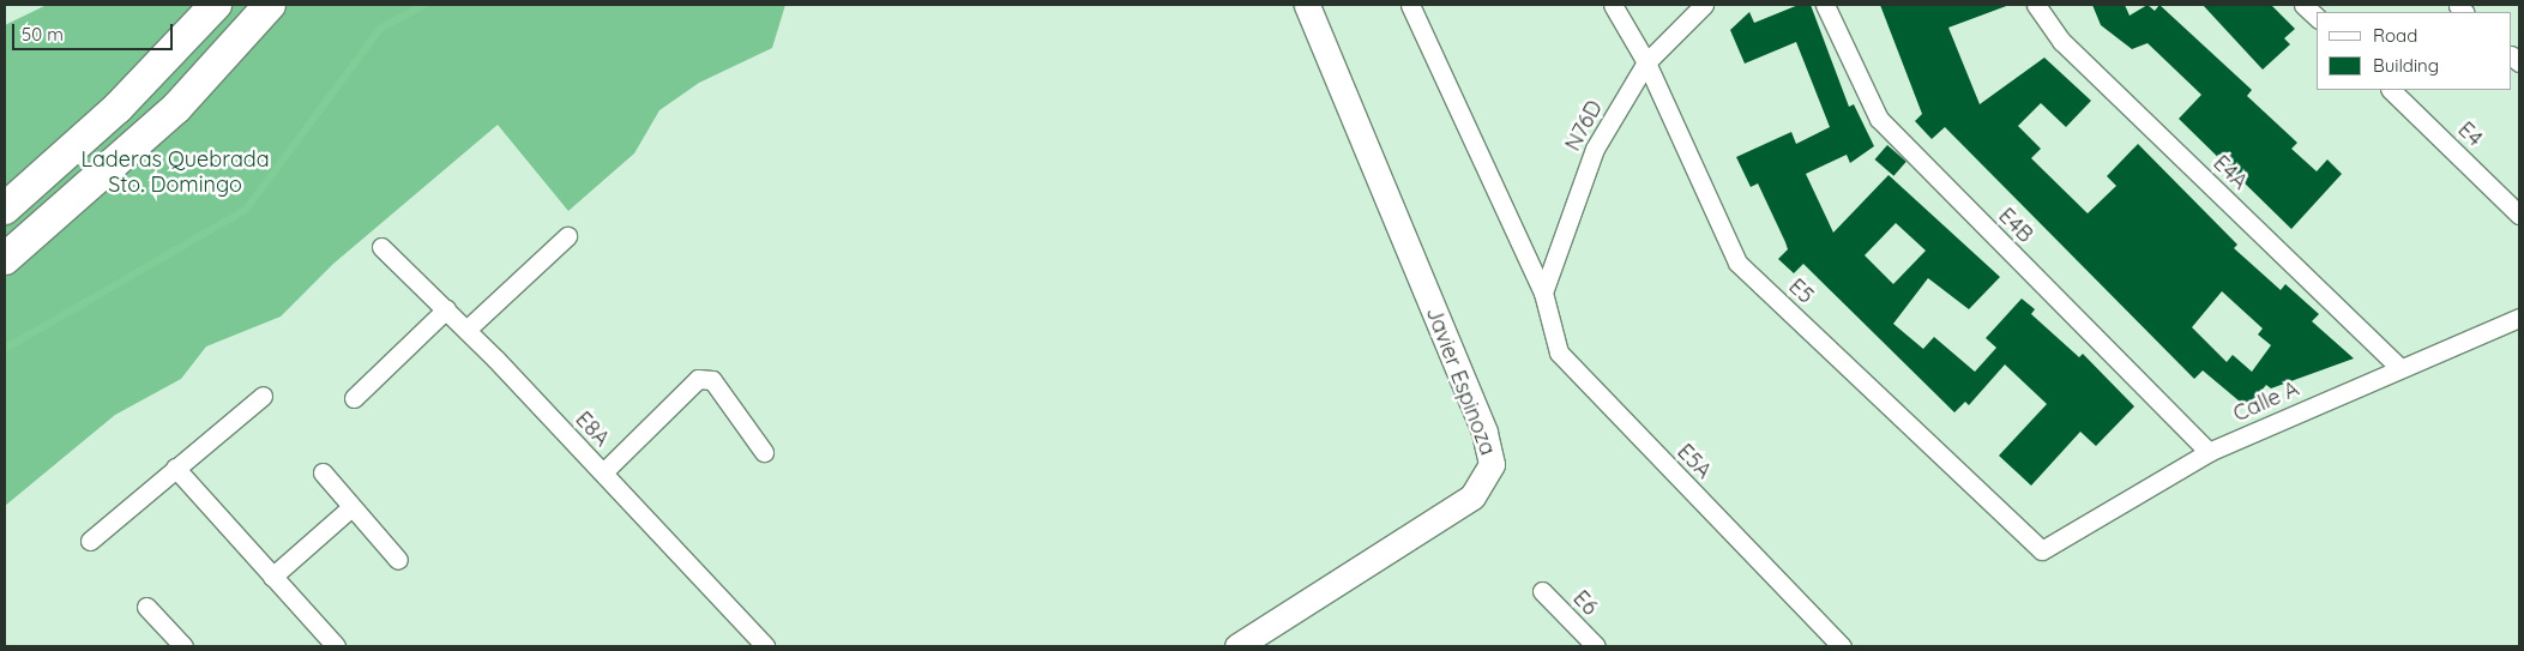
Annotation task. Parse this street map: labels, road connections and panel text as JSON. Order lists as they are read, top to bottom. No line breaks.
{"streets":{"street":["N76D","E4","E4A","E4B","E5","Javier Espinoza","Calle A","E8A","E5A","E6"]},"crossings":[["N76D","E5"],["N76D","E5A"],["E4A","Calle A"],["E4B","Calle A"],["E5","Calle A"]],"parks":["Laderas Quebrada Sto. Domingo"],"legend":["Road","Building"],"scale_bar":"50 m"}
